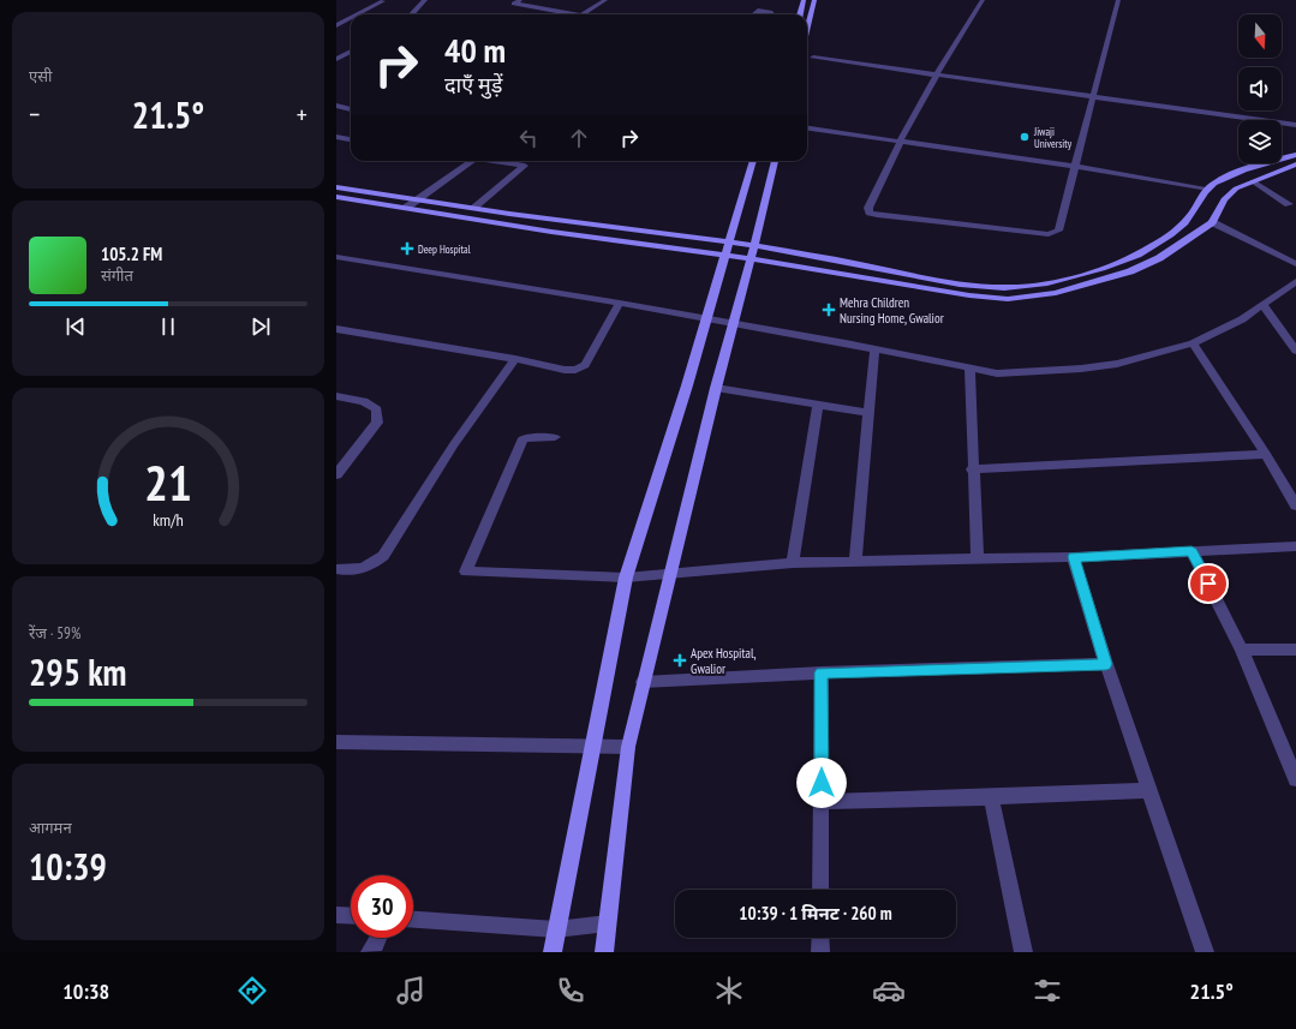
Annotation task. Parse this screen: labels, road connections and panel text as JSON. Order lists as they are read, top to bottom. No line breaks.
{"places":{"other":["Jiwaji University"],"health":["Deep Hospital","Mehra Children Nursing Home, Gwalior","Apex Hospital, Gwalior"]},"north":"bottom","page":{"tile":["एसी",["रेंज · 59%","295 km"],["आगमन","10:39"]],"turn":["40 m","दाएँ मुड़ें"],"heat":["−","21.5°","+"],"song":["105.2 FM","संगीत"],"limit":"30","trip":"10:39 · 1 मिनट · 260 m","tabs":["10:38","21.5°"],"gauge":["21","km/h"]}}
